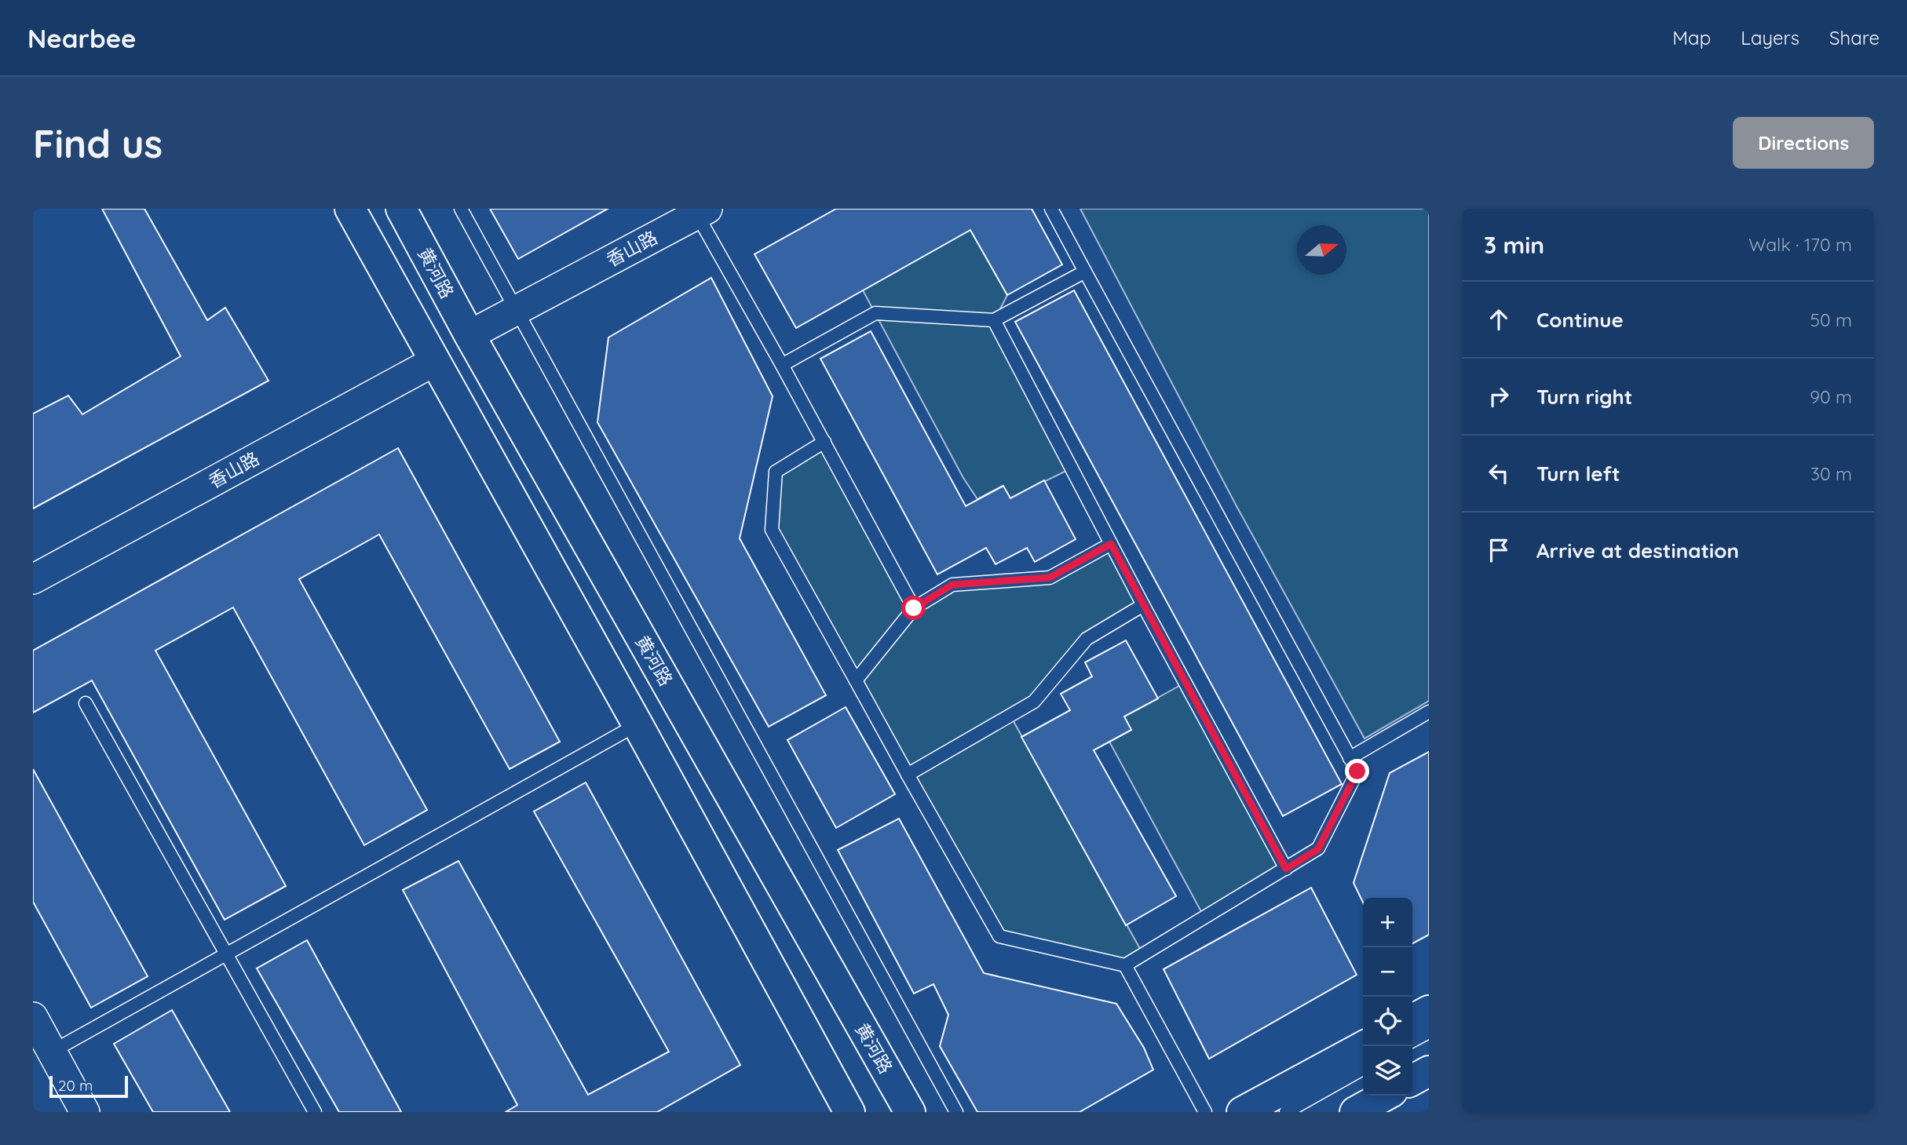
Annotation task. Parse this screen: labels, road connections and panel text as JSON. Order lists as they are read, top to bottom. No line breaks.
{"streets":{"main road":["黄河路"],"street":["香山路"]},"crossings":[["香山路","黄河路"]],"scale_bar":"20 m","north":"right","page":{"header":"Nearbee","nav":["Map","Layers","Share"],"buttons":"Directions","title":"Find us","heading":["3 min","Walk · 170 m"],"list":[["Continue","50 m"],["Turn right","90 m"],["Turn left","30 m"],"Arrive at destination"],"map_buttons":["+","−"],"scale":"20 m"}}
